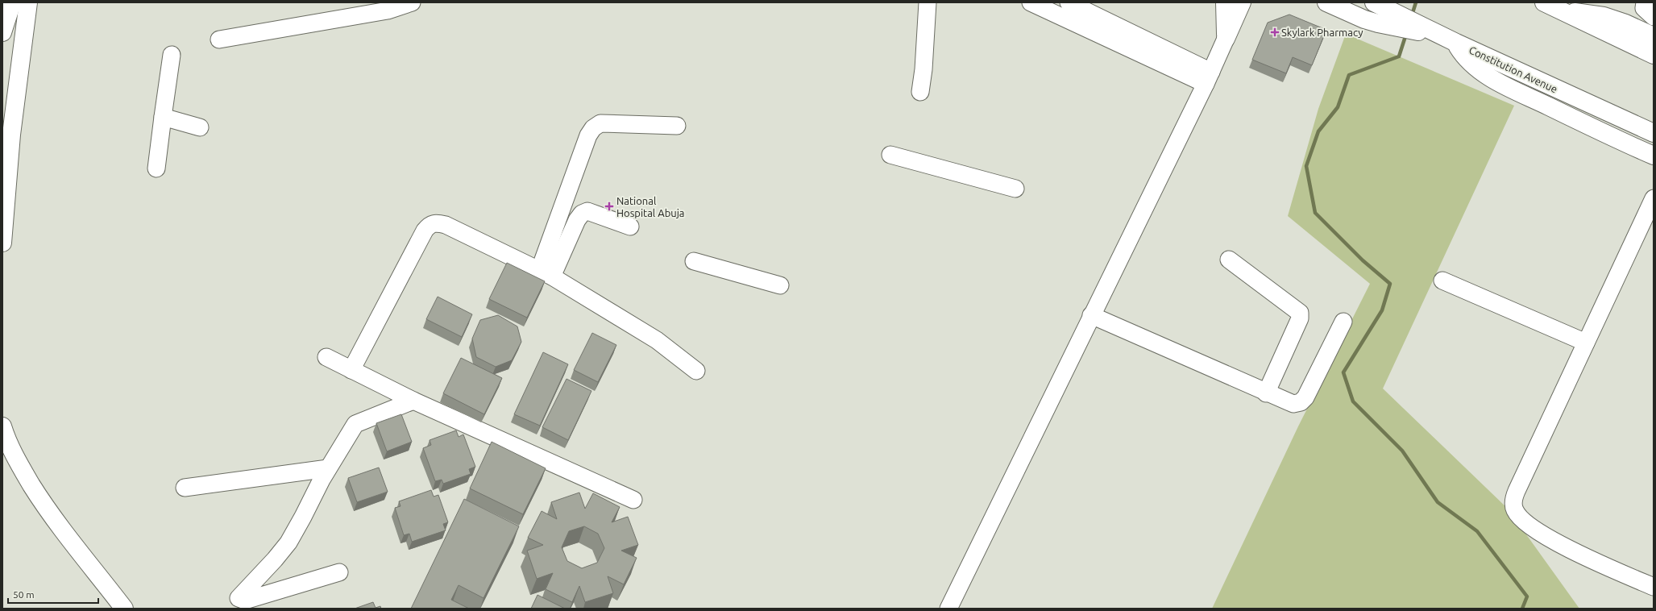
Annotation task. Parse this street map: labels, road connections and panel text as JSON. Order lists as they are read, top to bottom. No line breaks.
{"streets":{"main road":["Constitution Avenue"]},"places":{"health":["Skylark Pharmacy","National Hospital Abuja"]},"scale_bar":"50 m"}
